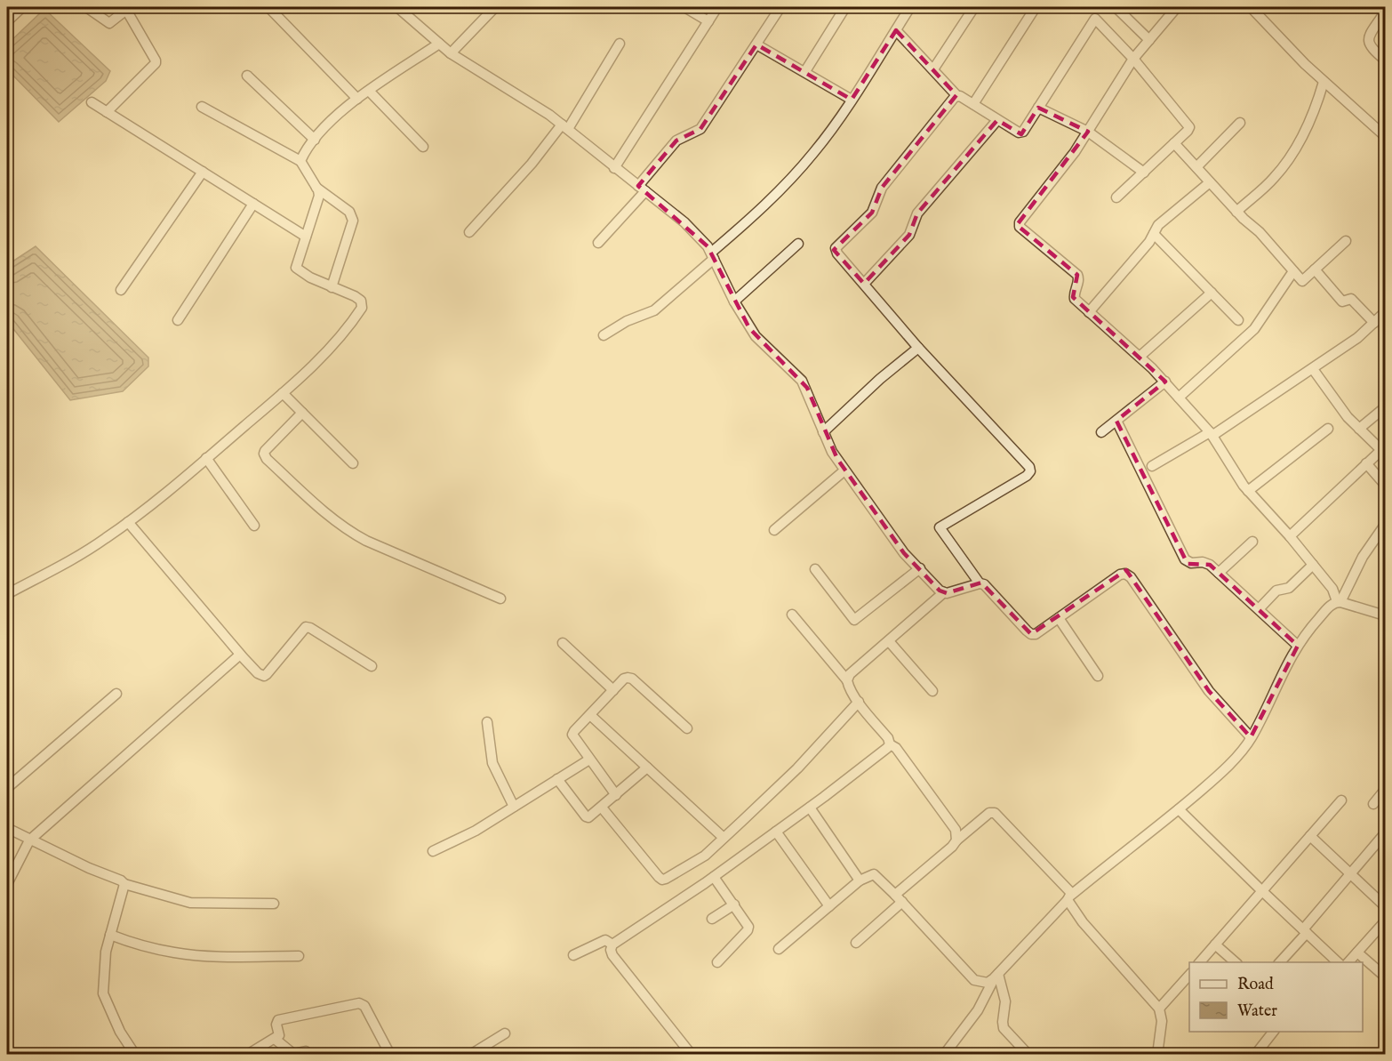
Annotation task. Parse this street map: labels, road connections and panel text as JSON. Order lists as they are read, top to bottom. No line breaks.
{"legend":["Road","Water"]}
